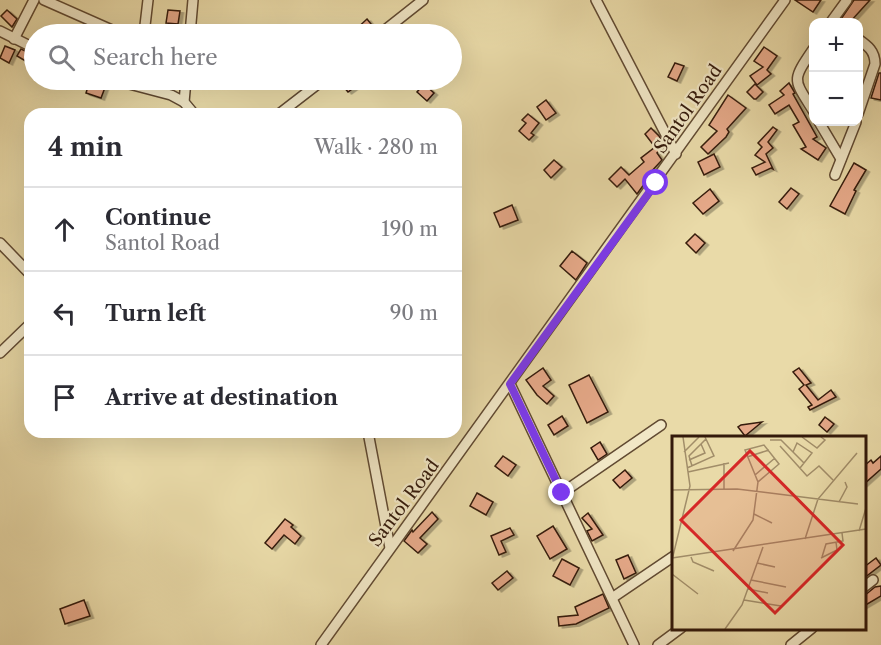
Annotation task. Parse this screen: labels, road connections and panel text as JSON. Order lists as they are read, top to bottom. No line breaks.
{"streets":{"street":["Santol Road"]},"page":{"map_buttons":["+","−"],"search":"Search here","heading":["4 min","Walk · 280 m"],"list":[["Continue","Santol Road","190 m"],["Turn left","90 m"],"Arrive at destination"]}}
